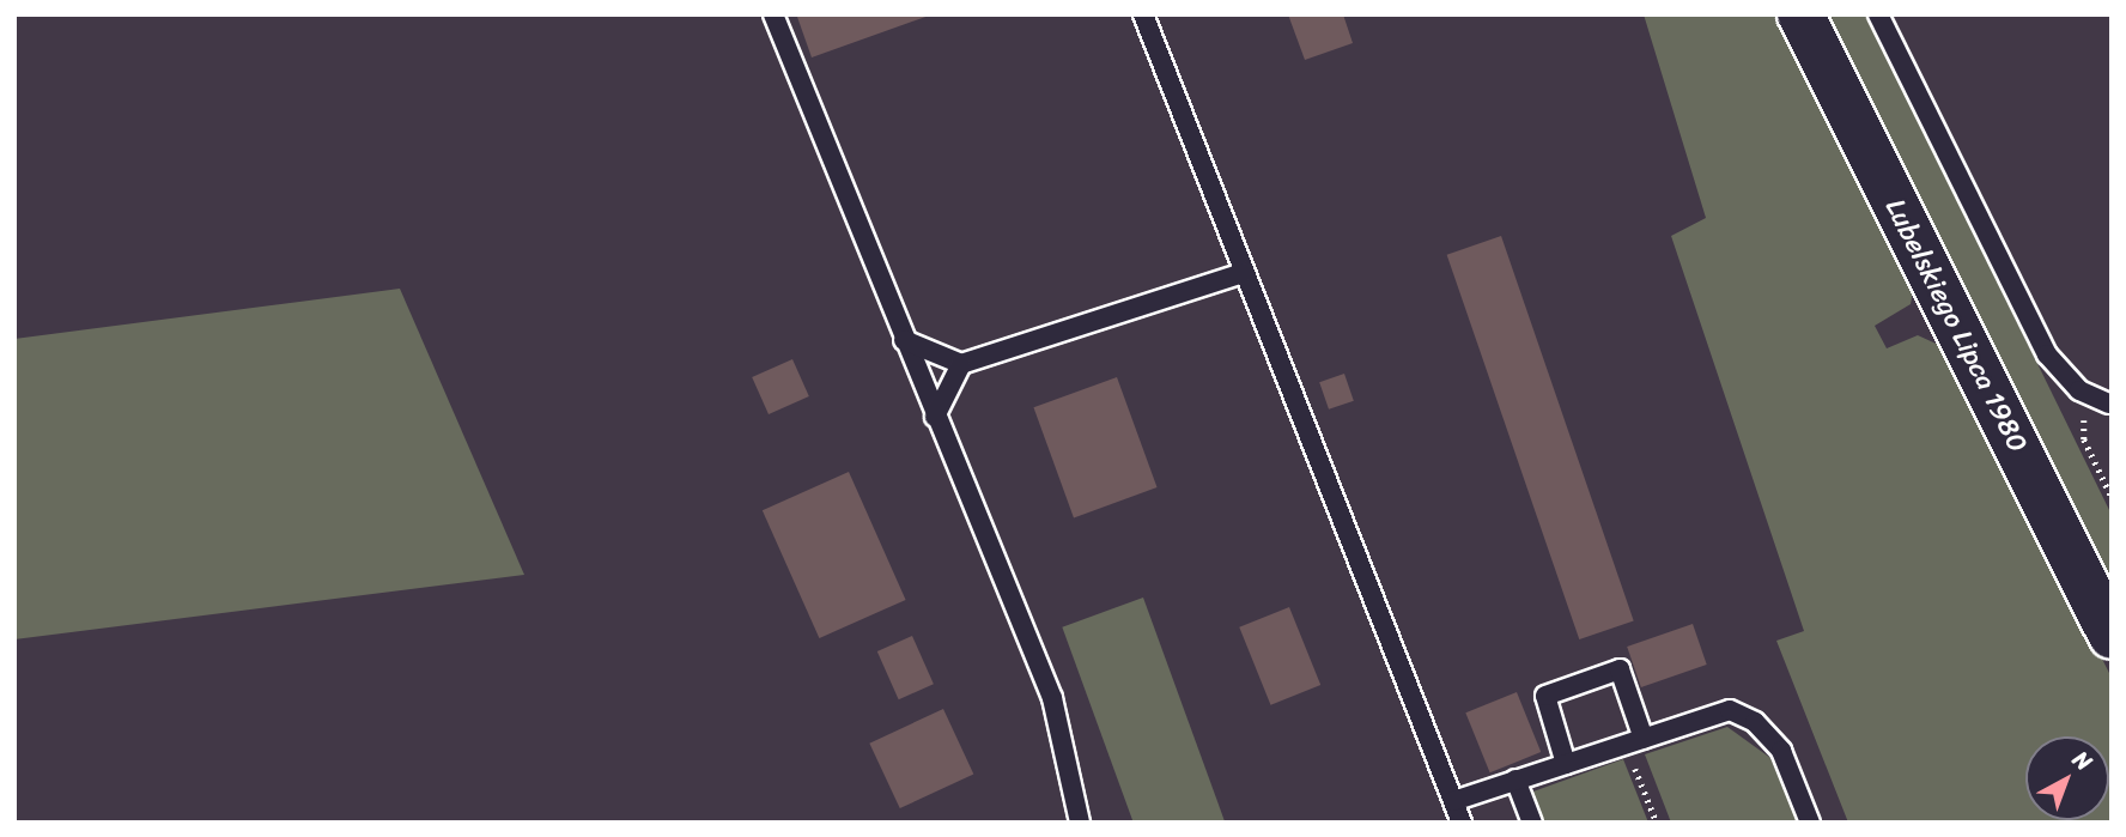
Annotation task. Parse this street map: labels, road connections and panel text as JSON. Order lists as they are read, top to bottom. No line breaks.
{"streets":{"main road":["Lubelskiego Lipca 1980"]},"north":"top right"}
